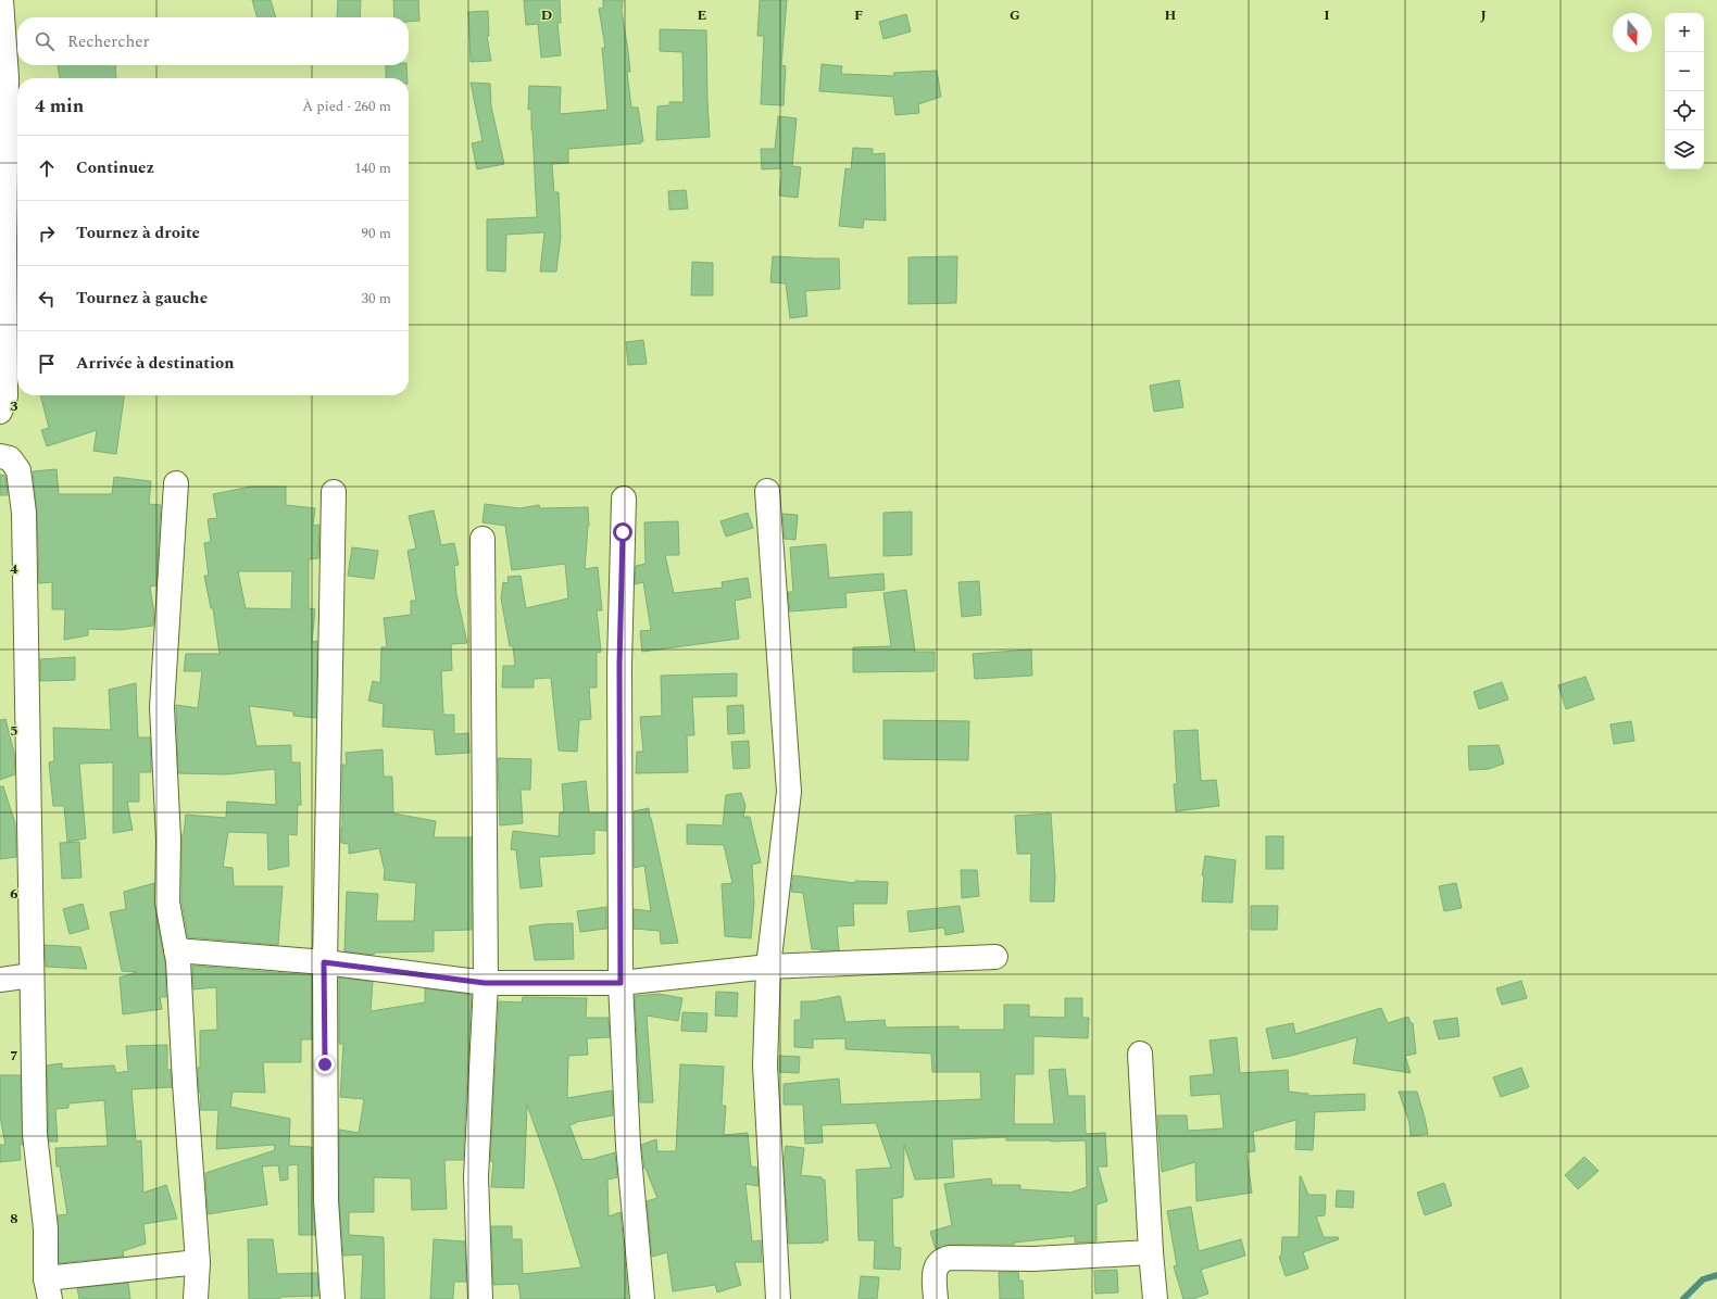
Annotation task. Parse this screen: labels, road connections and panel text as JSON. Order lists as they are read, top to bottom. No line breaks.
{"north":"bottom","page":{"map_buttons":["+","−"],"search":"Rechercher","heading":["4 min","À pied · 260 m"],"list":[["Continuez","140 m"],["Tournez à droite","90 m"],["Tournez à gauche","30 m"],"Arrivée à destination"]},"grid":{"columns":["D","E","F","G","H","I","J"],"rows":["3","4","5","6","7","8"]}}
